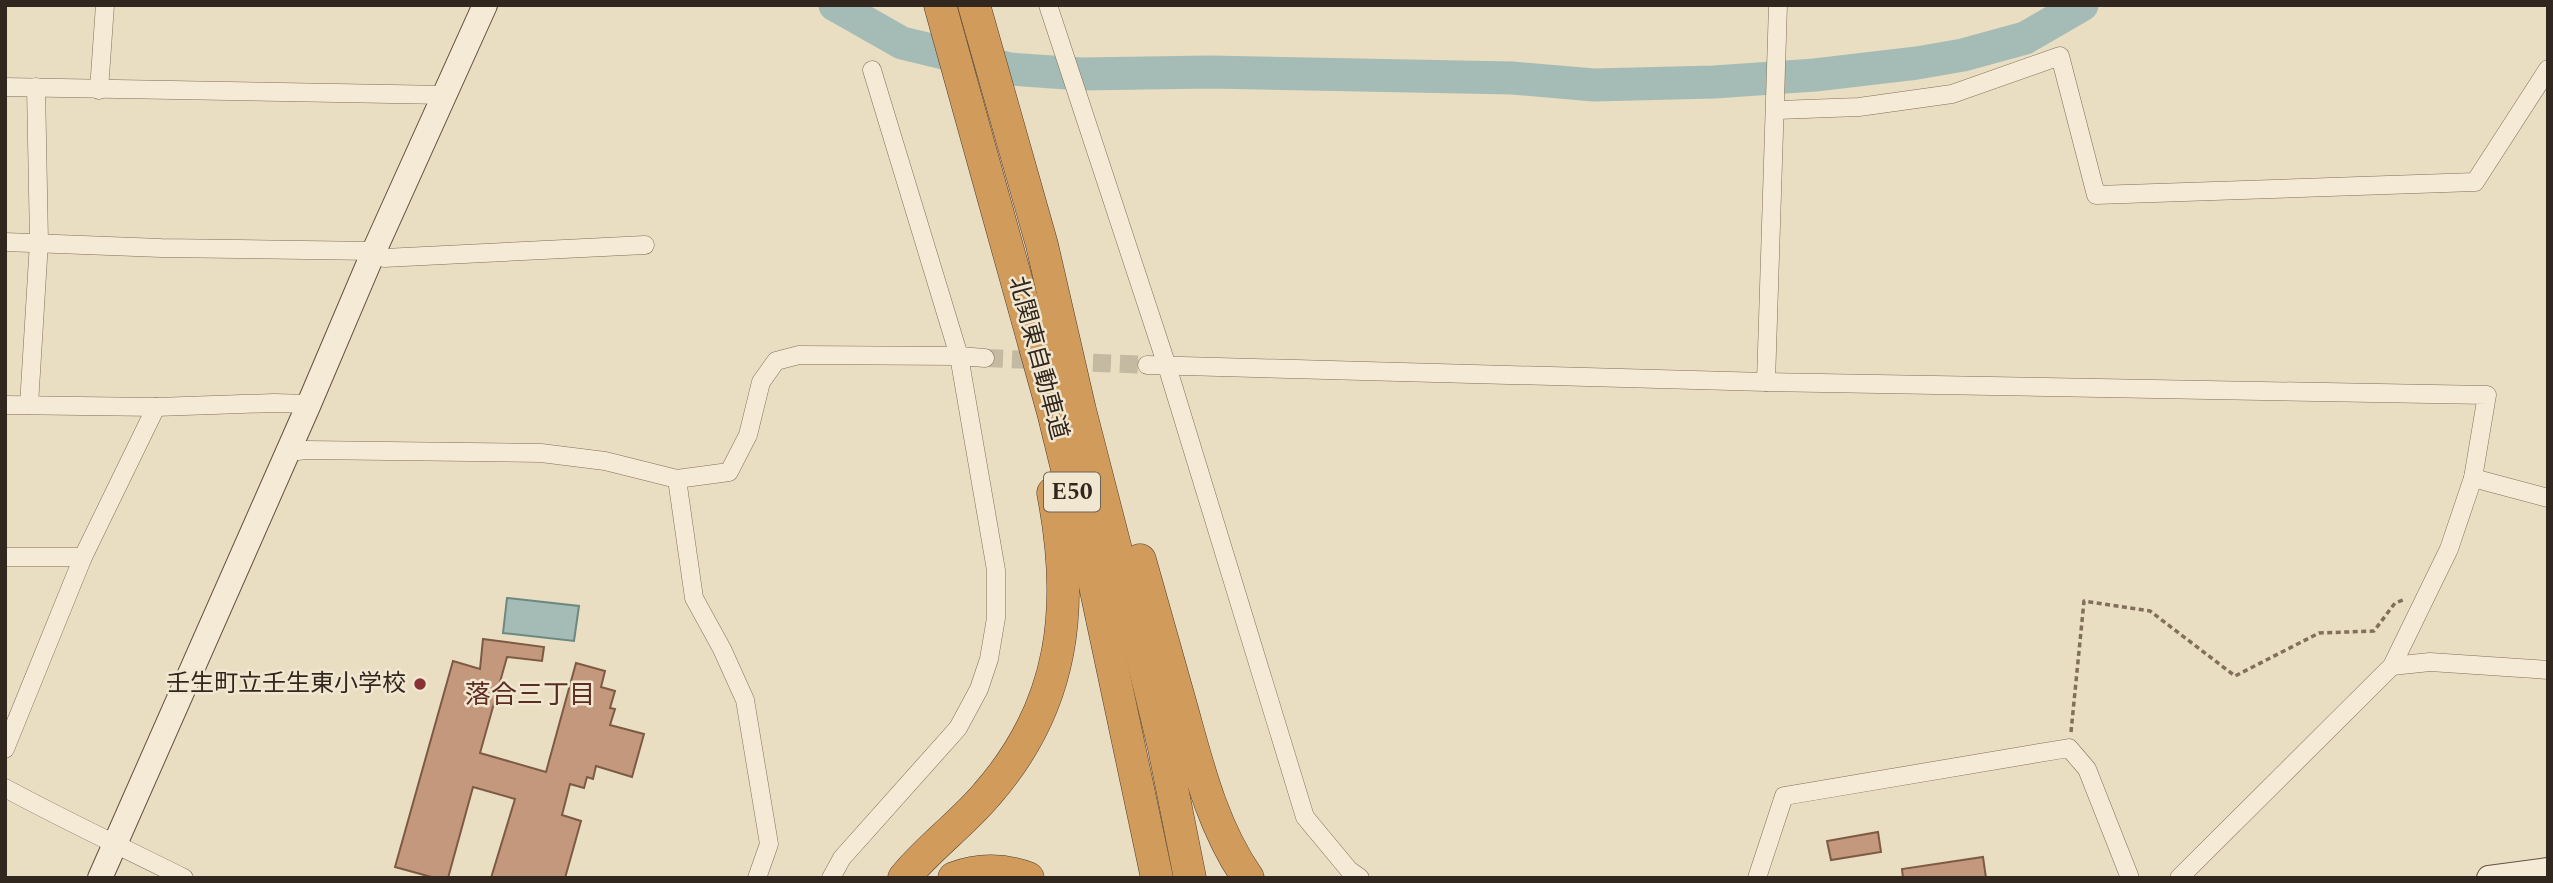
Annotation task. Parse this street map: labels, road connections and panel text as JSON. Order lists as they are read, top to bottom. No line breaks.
{"streets":{"highway":["北関東自動車道","E50"]},"districts":["落合三丁目"],"places":["壬生町立壬生東小学校"]}
